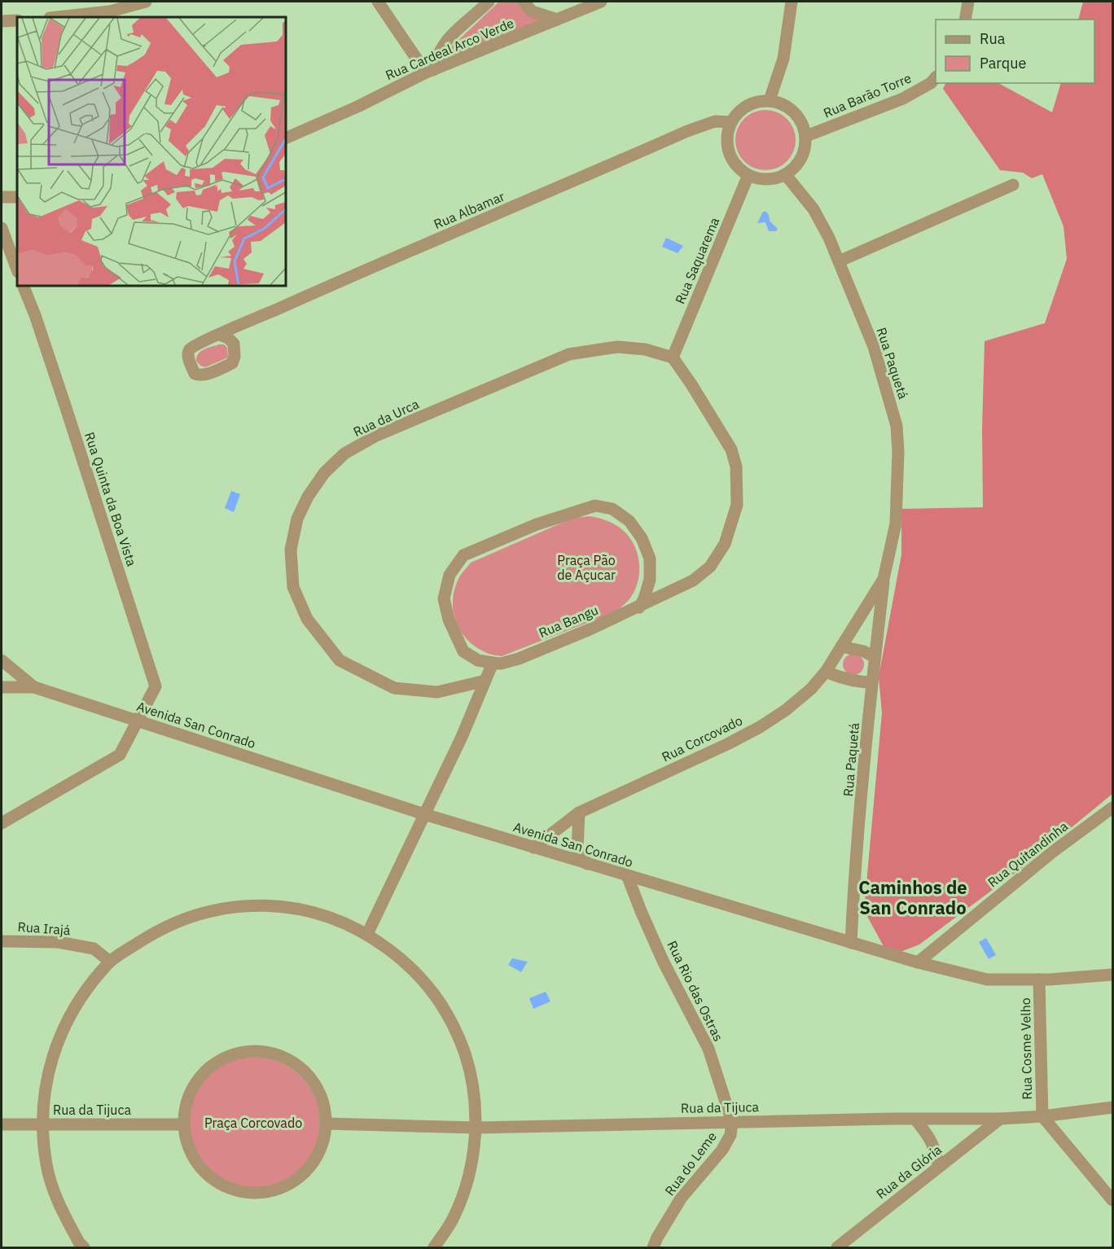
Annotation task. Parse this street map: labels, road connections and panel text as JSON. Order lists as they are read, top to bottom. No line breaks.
{"streets":{"street":["Rua Cardeal Arco Verde","Rua Barão Torre","Rua Albamar","Rua Saquarema","Rua Paquetá","Rua da Urca","Rua Quinta da Boa Vista","Rua Bangu","Avenida San Conrado","Rua Corcovado","Rua Quitandinha","Rua Irajá","Rua Rio das Ostras","Rua Cosme Velho","Rua da Tijuca","Rua do Leme","Rua da Glória"]},"crossings":[["Rua Barão Torre","Rua Albamar"],["Rua Barão Torre","Rua Saquarema"],["Rua Barão Torre","Rua Paquetá"],["Rua Albamar","Rua Saquarema"],["Rua Albamar","Rua Paquetá"],["Rua Saquarema","Rua Paquetá"],["Rua Saquarema","Rua da Urca"],["Rua Saquarema","Rua Bangu"],["Rua Paquetá","Avenida San Conrado"],["Rua Paquetá","Rua Corcovado"],["Rua da Urca","Rua Bangu"],["Rua Quinta da Boa Vista","Avenida San Conrado"],["Avenida San Conrado","Rua Corcovado"],["Avenida San Conrado","Rua Quitandinha"],["Avenida San Conrado","Rua Rio das Ostras"],["Avenida San Conrado","Rua Cosme Velho"],["Rua Rio das Ostras","Rua da Tijuca"],["Rua Rio das Ostras","Rua do Leme"],["Rua Cosme Velho","Rua da Tijuca"],["Rua da Tijuca","Rua do Leme"],["Rua da Tijuca","Rua da Glória"]],"districts":["Caminhos de San Conrado"],"parks":["Praça Pão de Açucar","Praça Corcovado"],"legend":["Rua","Parque"]}
